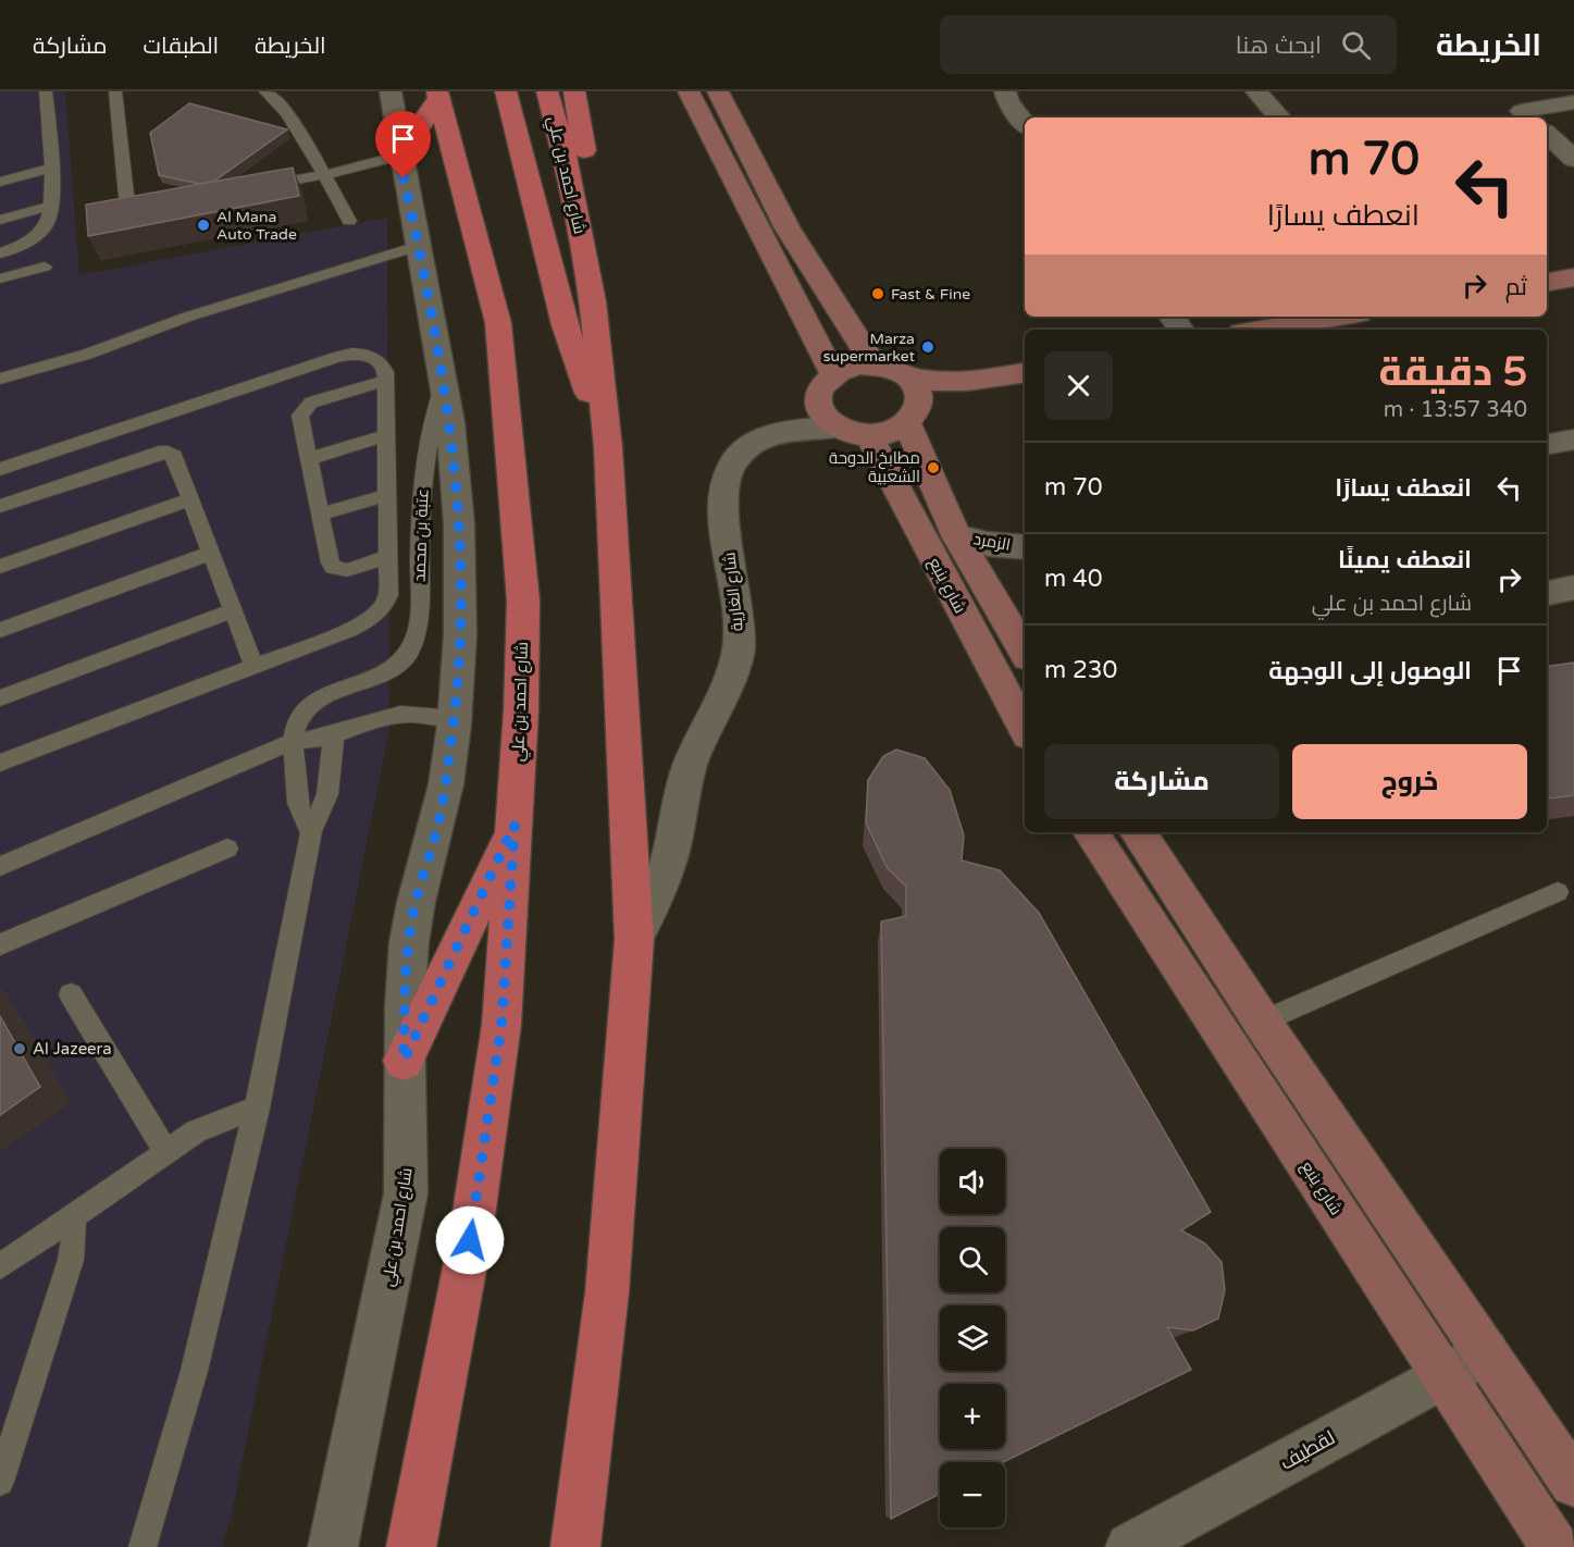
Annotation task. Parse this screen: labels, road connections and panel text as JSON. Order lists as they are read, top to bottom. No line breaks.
{"streets":{"main road":["شارع احمد بن علي"],"street":["الزمرد","شارع ينبع","شارع الغارية","لقطيف"],"lane":["عتبة بن محمد"]},"crossings":[["شارع احمد بن علي","عتبة بن محمد"],["شارع احمد بن علي","شارع الغارية"],["الزمرد","شارع ينبع"],["شارع ينبع","شارع الغارية"],["شارع ينبع","لقطيف"]],"places":["Al Mana Auto Trade","Fast & Fine","Marza supermarket","مطابخ الدوحة الشعبية","Al Jazeera"],"page":{"header":"الخريطة","search":"ابحث هنا","nav":["الخريطة","الطبقات","مشاركة"],"turn":["70 m","انعطف يسارًا"],"then":"ثم","heading":["5 دقيقة","340 m · 13:57"],"list":[{"name":"انعطف يسارًا","value":"70 m"},{"name":"انعطف يمينًا","note":"شارع احمد بن علي","value":"40 m"},{"name":"الوصول إلى الوجهة","value":"230 m"}],"buttons":["خروج","مشاركة"],"map_buttons":["+","−"]}}
